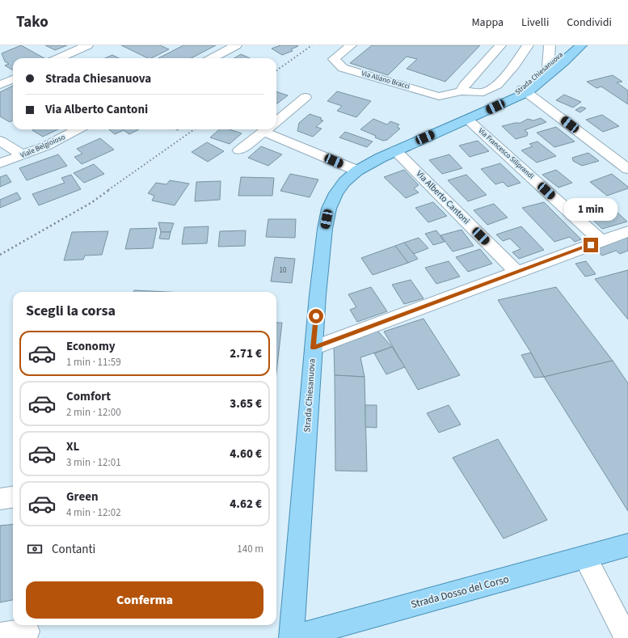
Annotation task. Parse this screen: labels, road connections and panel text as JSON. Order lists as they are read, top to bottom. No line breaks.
{"streets":{"main road":["Strada Chiesanuova","Strada Dosso del Corso"],"street":["Via Aliano Bracci","Viale Belgioioso","Via Francesco Siliprandi","Via Alberto Cantoni"]},"crossings":[["Strada Chiesanuova","Via Francesco Siliprandi"],["Strada Chiesanuova","Via Alberto Cantoni"],["Strada Chiesanuova","Strada Dosso del Corso"]],"house_numbers":["10"],"page":{"header":"Tako","nav":["Mappa","Livelli","Condividi"],"banner":["Strada Chiesanuova","Via Alberto Cantoni"],"bubble":"1 min","heading":"Scegli la corsa","list":[{"name":"Economy","note":"1 min · 11:59","value":"2.71 €"},{"name":"Comfort","note":"2 min · 12:00","value":"3.65 €"},{"name":"XL","note":"3 min · 12:01","value":"4.60 €"},{"name":"Green","note":"4 min · 12:02","value":"4.62 €"}],"pay":["Contanti","140 m"],"buttons":"Conferma"}}
